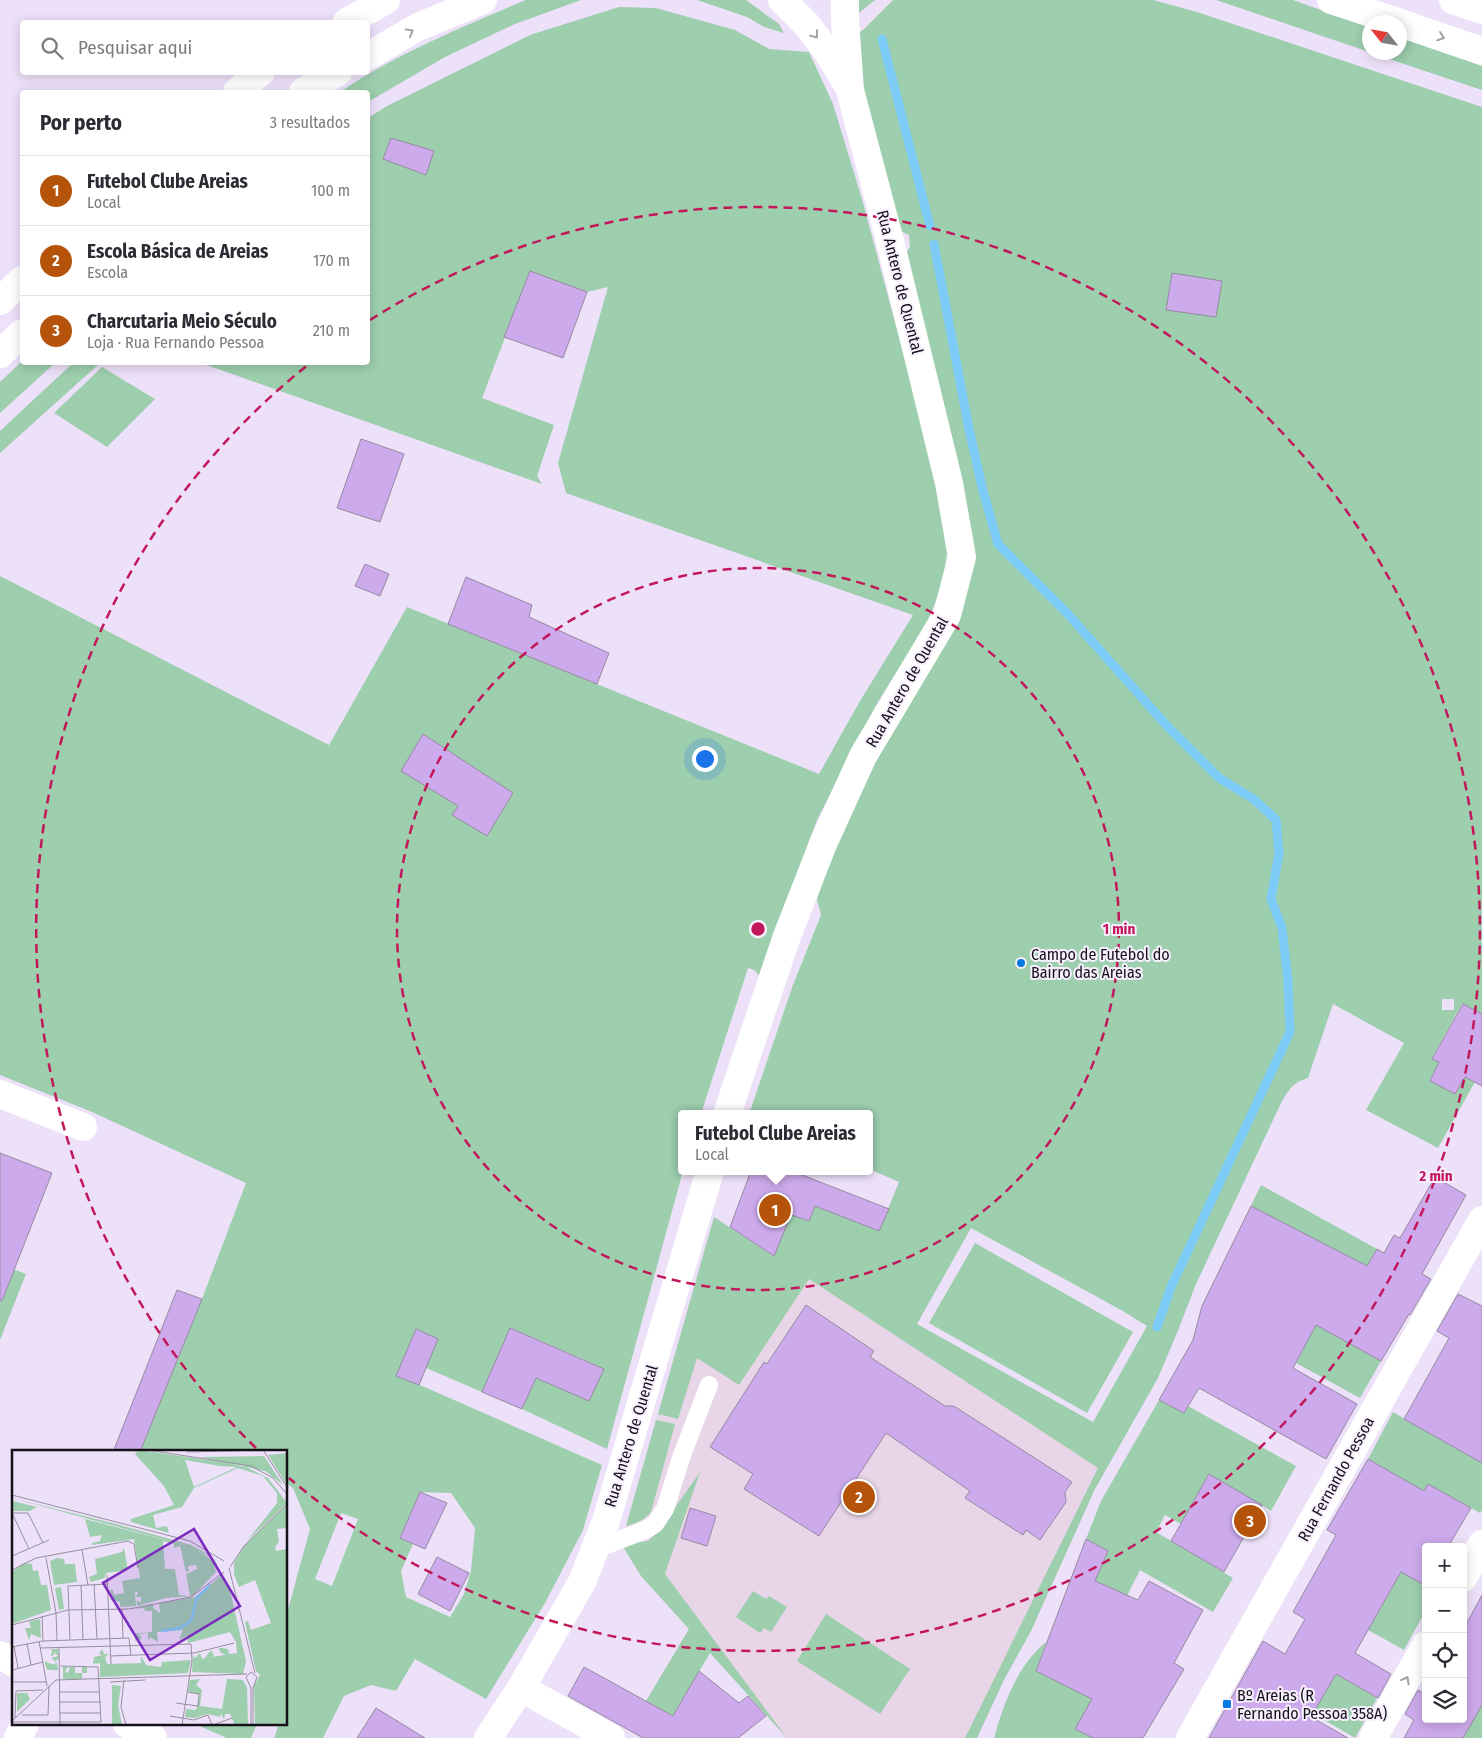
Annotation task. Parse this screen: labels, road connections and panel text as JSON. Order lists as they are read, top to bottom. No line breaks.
{"streets":{"street":["Rua Antero de Quental","Rua Fernando Pessoa"]},"places":{"other":["Campo de Futebol do Bairro das Areias"],"transit":["Bº Areias (R Fernando Pessoa 358A)"]},"north":"top left","page":{"search":"Pesquisar aqui","heading":["Por perto","3 resultados"],"list":[{"mark":"1","name":"Futebol Clube Areias","note":"Local","value":"100 m"},{"mark":"2","name":"Escola Básica de Areias","note":"Escola","value":"170 m"},{"mark":"3","name":"Charcutaria Meio Século","note":"Loja · Rua Fernando Pessoa","value":"210 m"}],"popup":["Futebol Clube Areias","Local"],"pins":["1","2","3"],"map_buttons":["+","−"]},"rings":["1 min","2 min"]}
